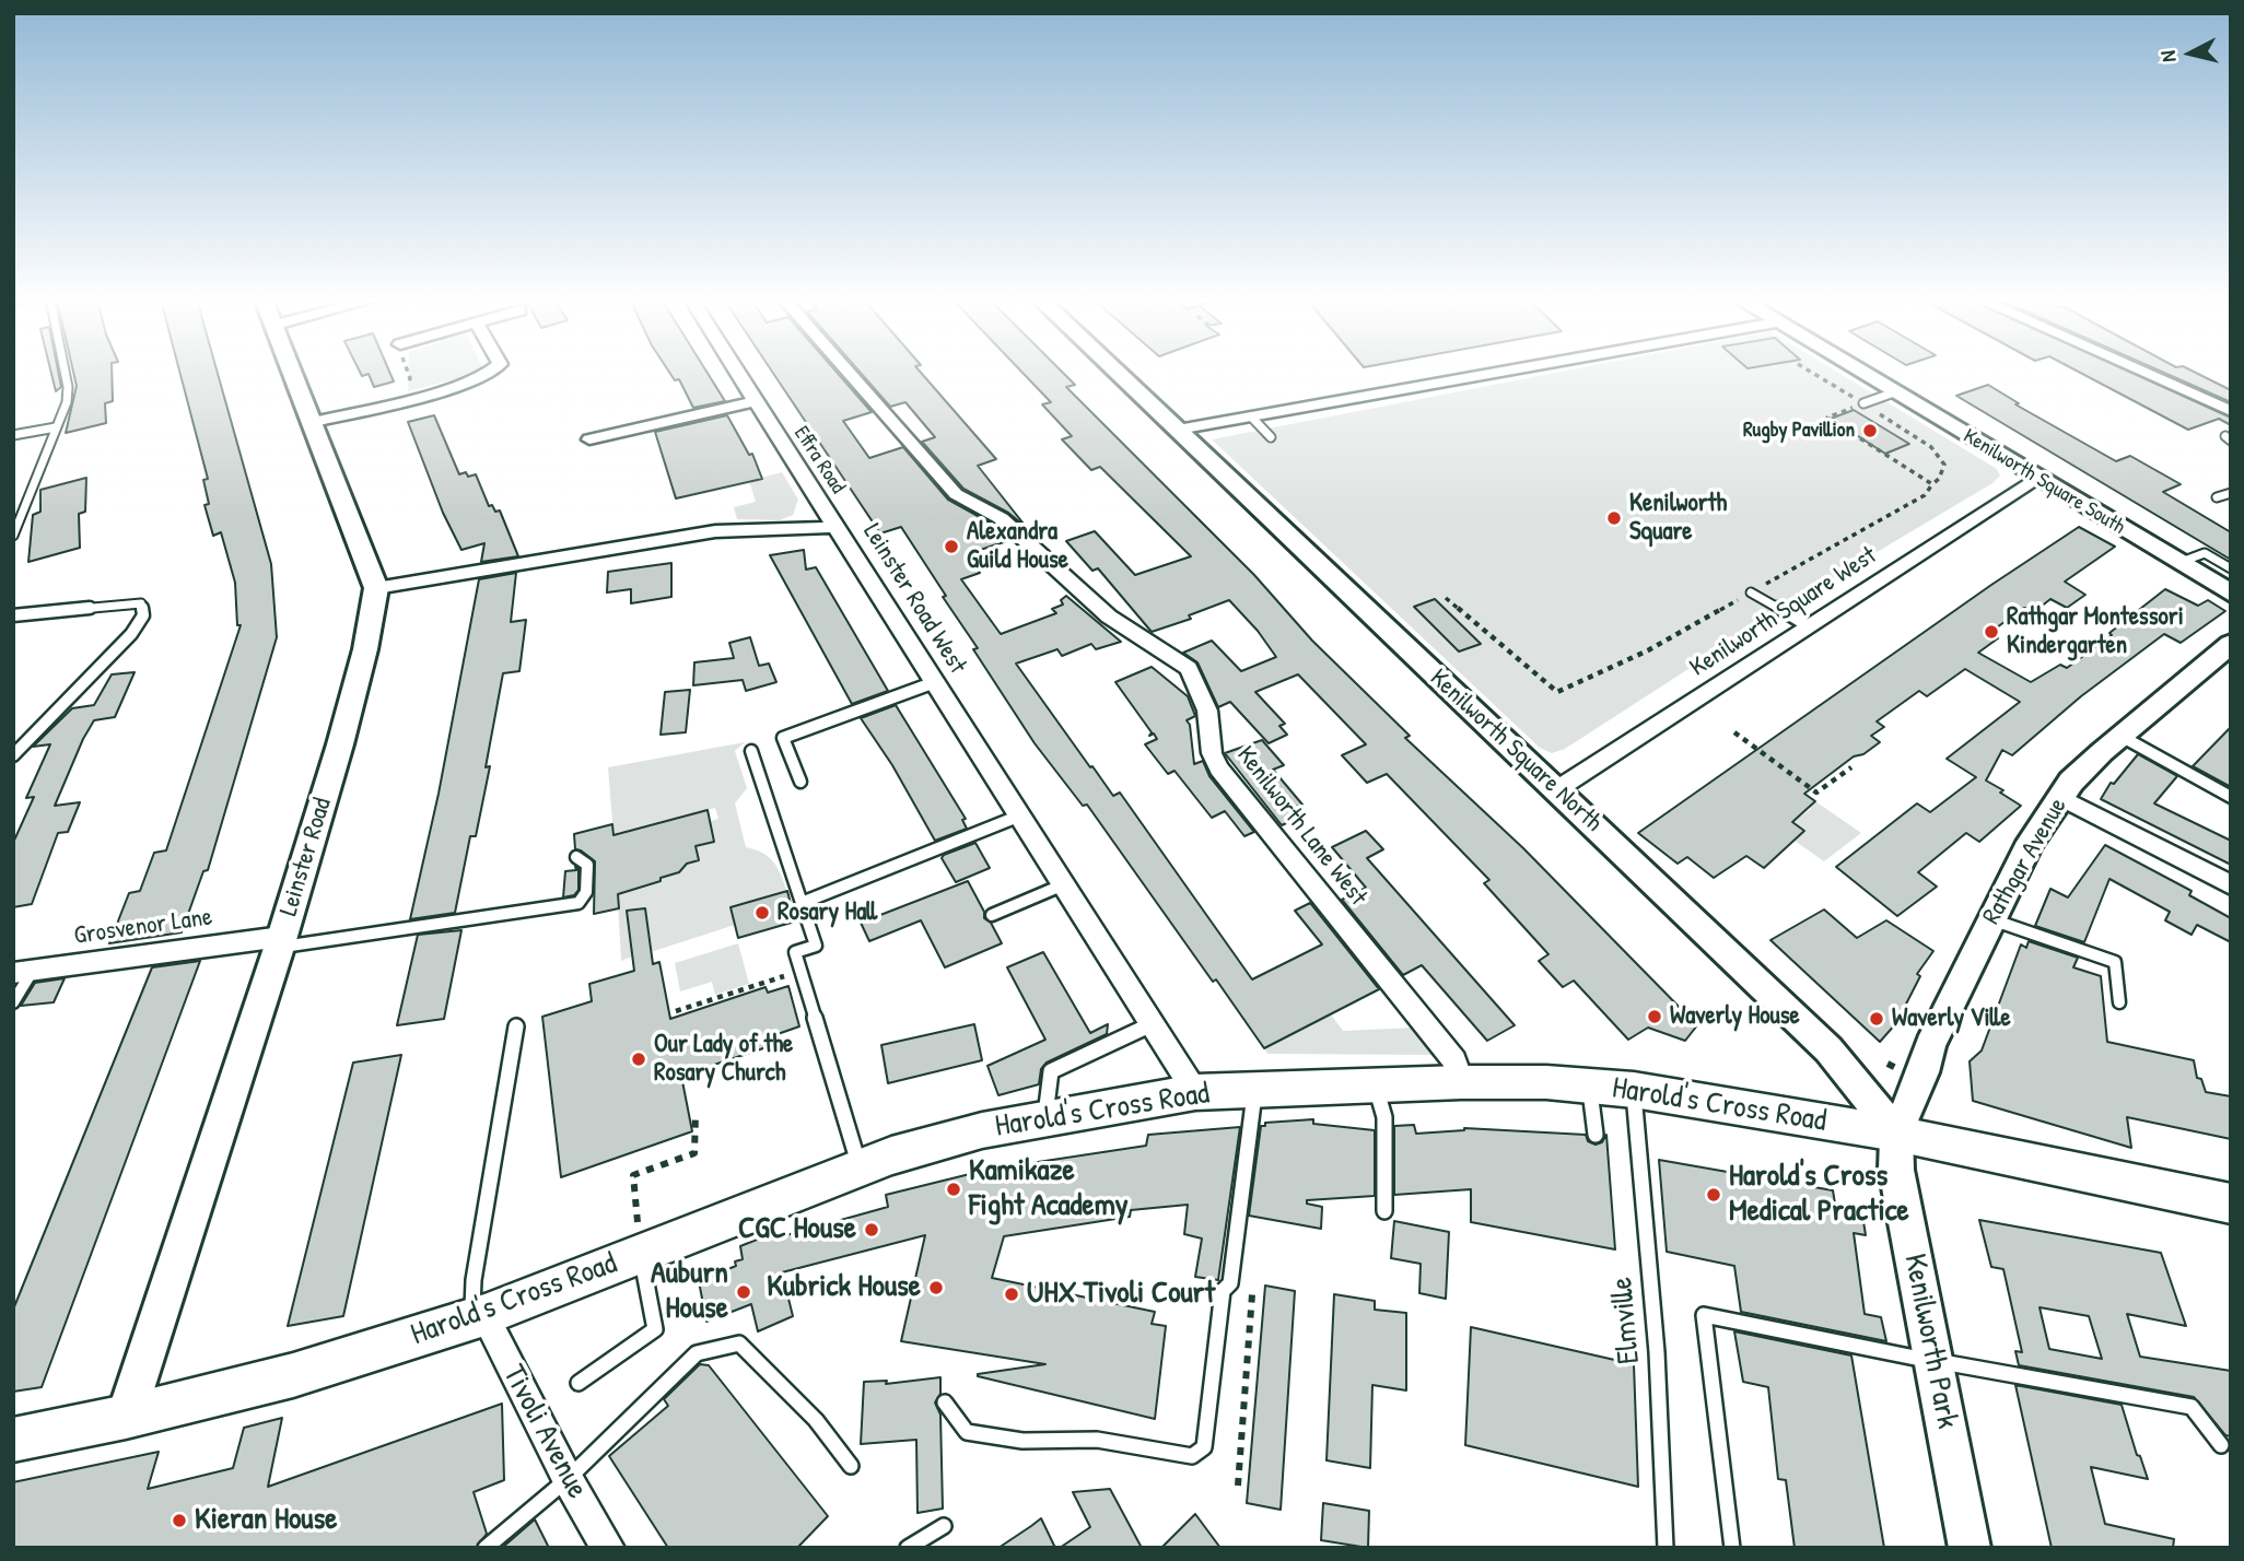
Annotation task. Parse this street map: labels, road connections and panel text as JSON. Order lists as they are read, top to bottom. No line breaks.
{"streets":{"main road":["Harold's Cross Road"],"street":["Effra Road","Kenilworth Square South","Leinster Road West","Kenilworth Square West","Kenilworth Square North","Kenilworth Lane West","Leinster Road","Rathgar Avenue","Grosvenor Lane","Kenilworth Park","Tivoli Avenue"],"lane":["Elmville"]},"crossings":[["Effra Road","Leinster Road West"],["Kenilworth Square South","Kenilworth Square West"],["Leinster Road West","Leinster Road"],["Leinster Road West","Harold's Cross Road"],["Kenilworth Square West","Kenilworth Square North"],["Kenilworth Square North","Rathgar Avenue"],["Kenilworth Square North","Harold's Cross Road"],["Kenilworth Square North","Kenilworth Park"],["Kenilworth Lane West","Harold's Cross Road"],["Leinster Road","Grosvenor Lane"],["Leinster Road","Harold's Cross Road"],["Rathgar Avenue","Harold's Cross Road"],["Rathgar Avenue","Kenilworth Park"],["Harold's Cross Road","Elmville"],["Harold's Cross Road","Kenilworth Park"],["Harold's Cross Road","Tivoli Avenue"]],"places":["Rugby Pavillion","Kenilworth Square","Alexandra Guild House","Rathgar Montessori Kindergarten","Rosary Hall","Waverly House","Waverly Ville","Our Lady of the Rosary Church","Kamikaze Fight Academy","Harold's Cross Medical Practice","CGC House","Kubrick House","Auburn House","UHX Tivoli Court","Kieran House"],"north":"left"}
